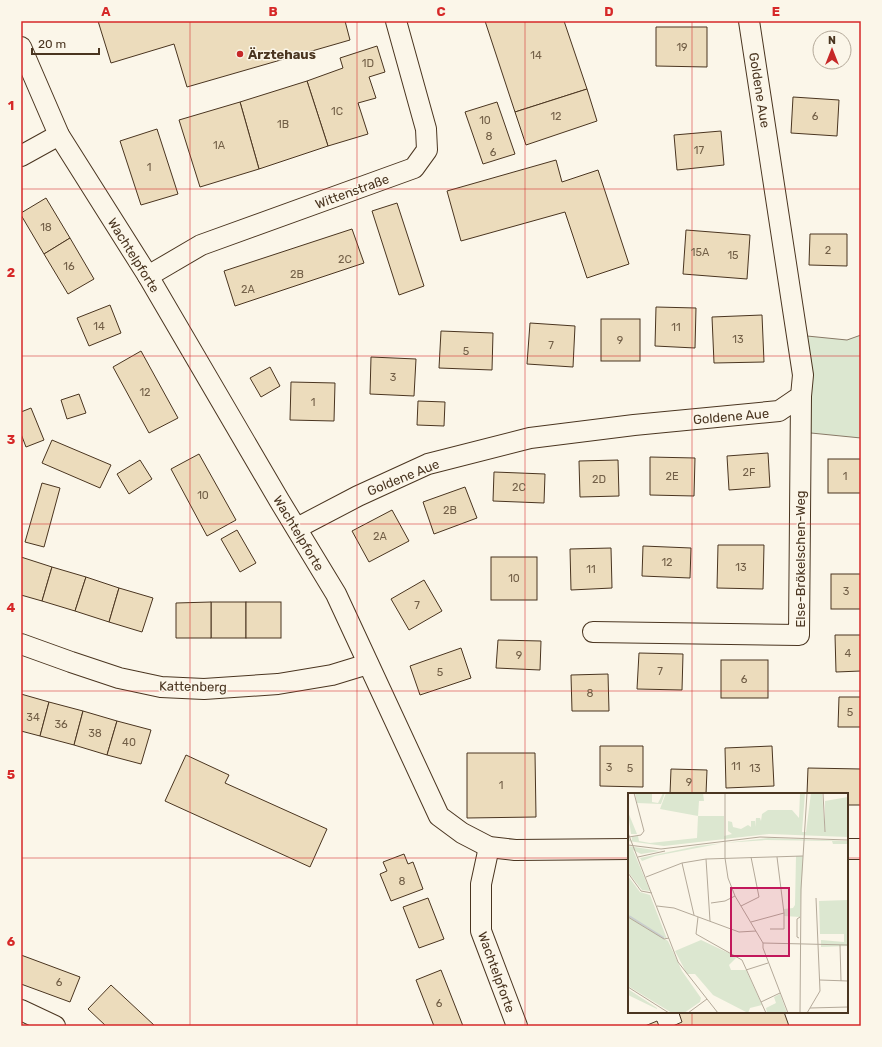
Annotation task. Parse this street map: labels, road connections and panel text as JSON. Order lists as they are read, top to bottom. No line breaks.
{"streets":{"street":["Goldene Aue","Wittenstraße","Wachtelpforte","Else-Brökelschen-Weg","Kattenberg"]},"crossings":[["Goldene Aue","Wachtelpforte"],["Goldene Aue","Else-Brökelschen-Weg"],["Wittenstraße","Wachtelpforte"],["Wachtelpforte","Kattenberg"]],"places":["Ärztehaus"],"house_numbers":["19","14","1D","1C","12","6","10","1B","8","1A","17","6","1","18","2","15A","15","2C","16","2B","2A","14","11","13","9","7","5","3","12","1","2F","2E","1","2D","2C","10","2B","2A","12","13","11","10","3","7","4","9","7","5","6","8","5","34","36","38","40","11","3","5","13","9","1","8","6","6"],"scale_bar":"20 m","north":"top","grid":{"columns":["A","B","C","D","E"],"rows":["1","2","3","4","5","6"]}}
